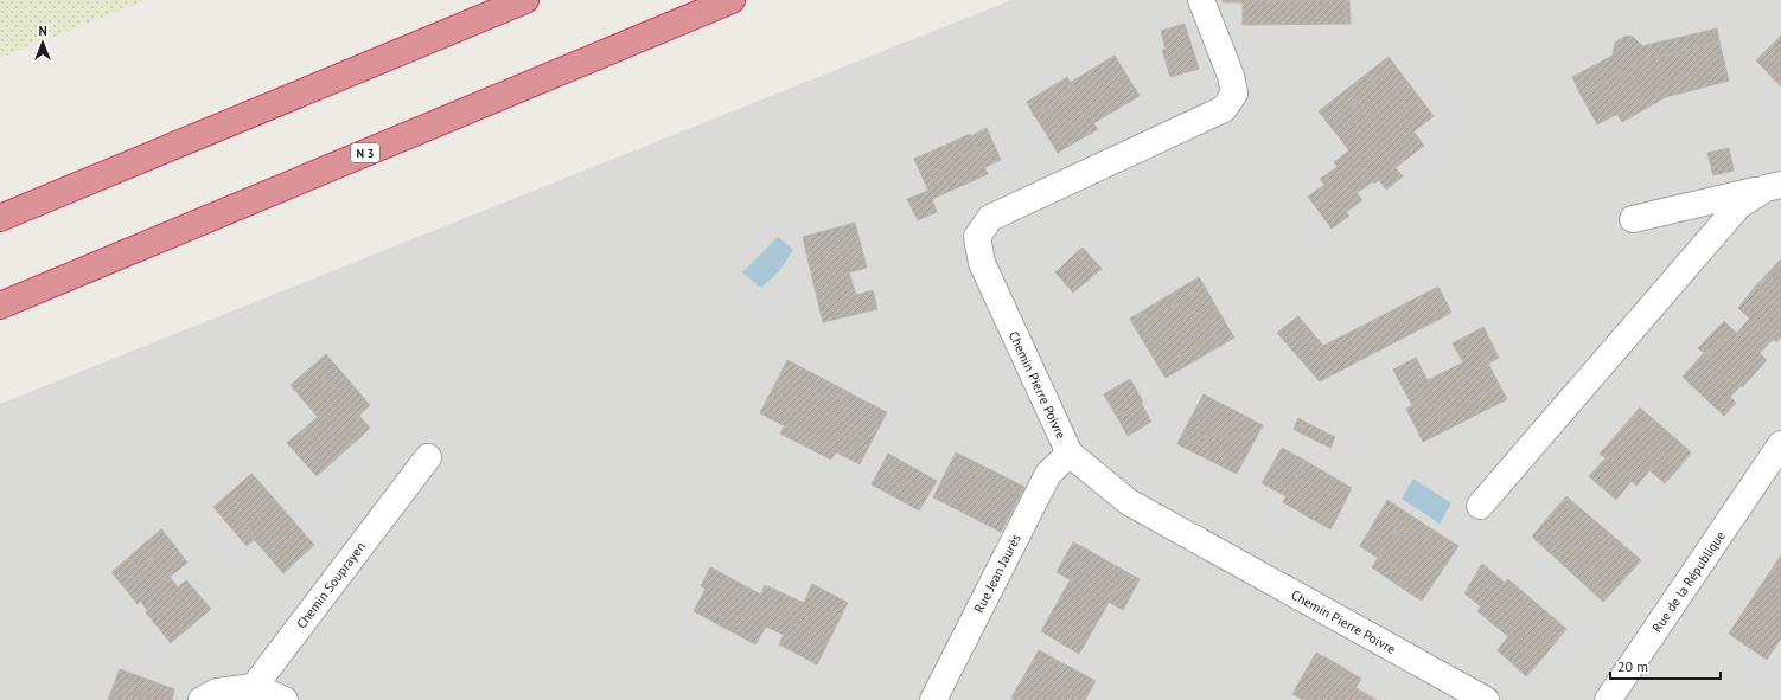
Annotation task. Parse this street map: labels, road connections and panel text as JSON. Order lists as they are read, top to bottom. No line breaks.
{"streets":{"highway":["N 3"],"street":["Chemin Pierre Poivre","Rue Jean Jaurès","Rue de la République","Chemin Souprayen"]},"crossings":[["Chemin Pierre Poivre","Rue Jean Jaurès"]],"scale_bar":"20 m","north":"top"}
